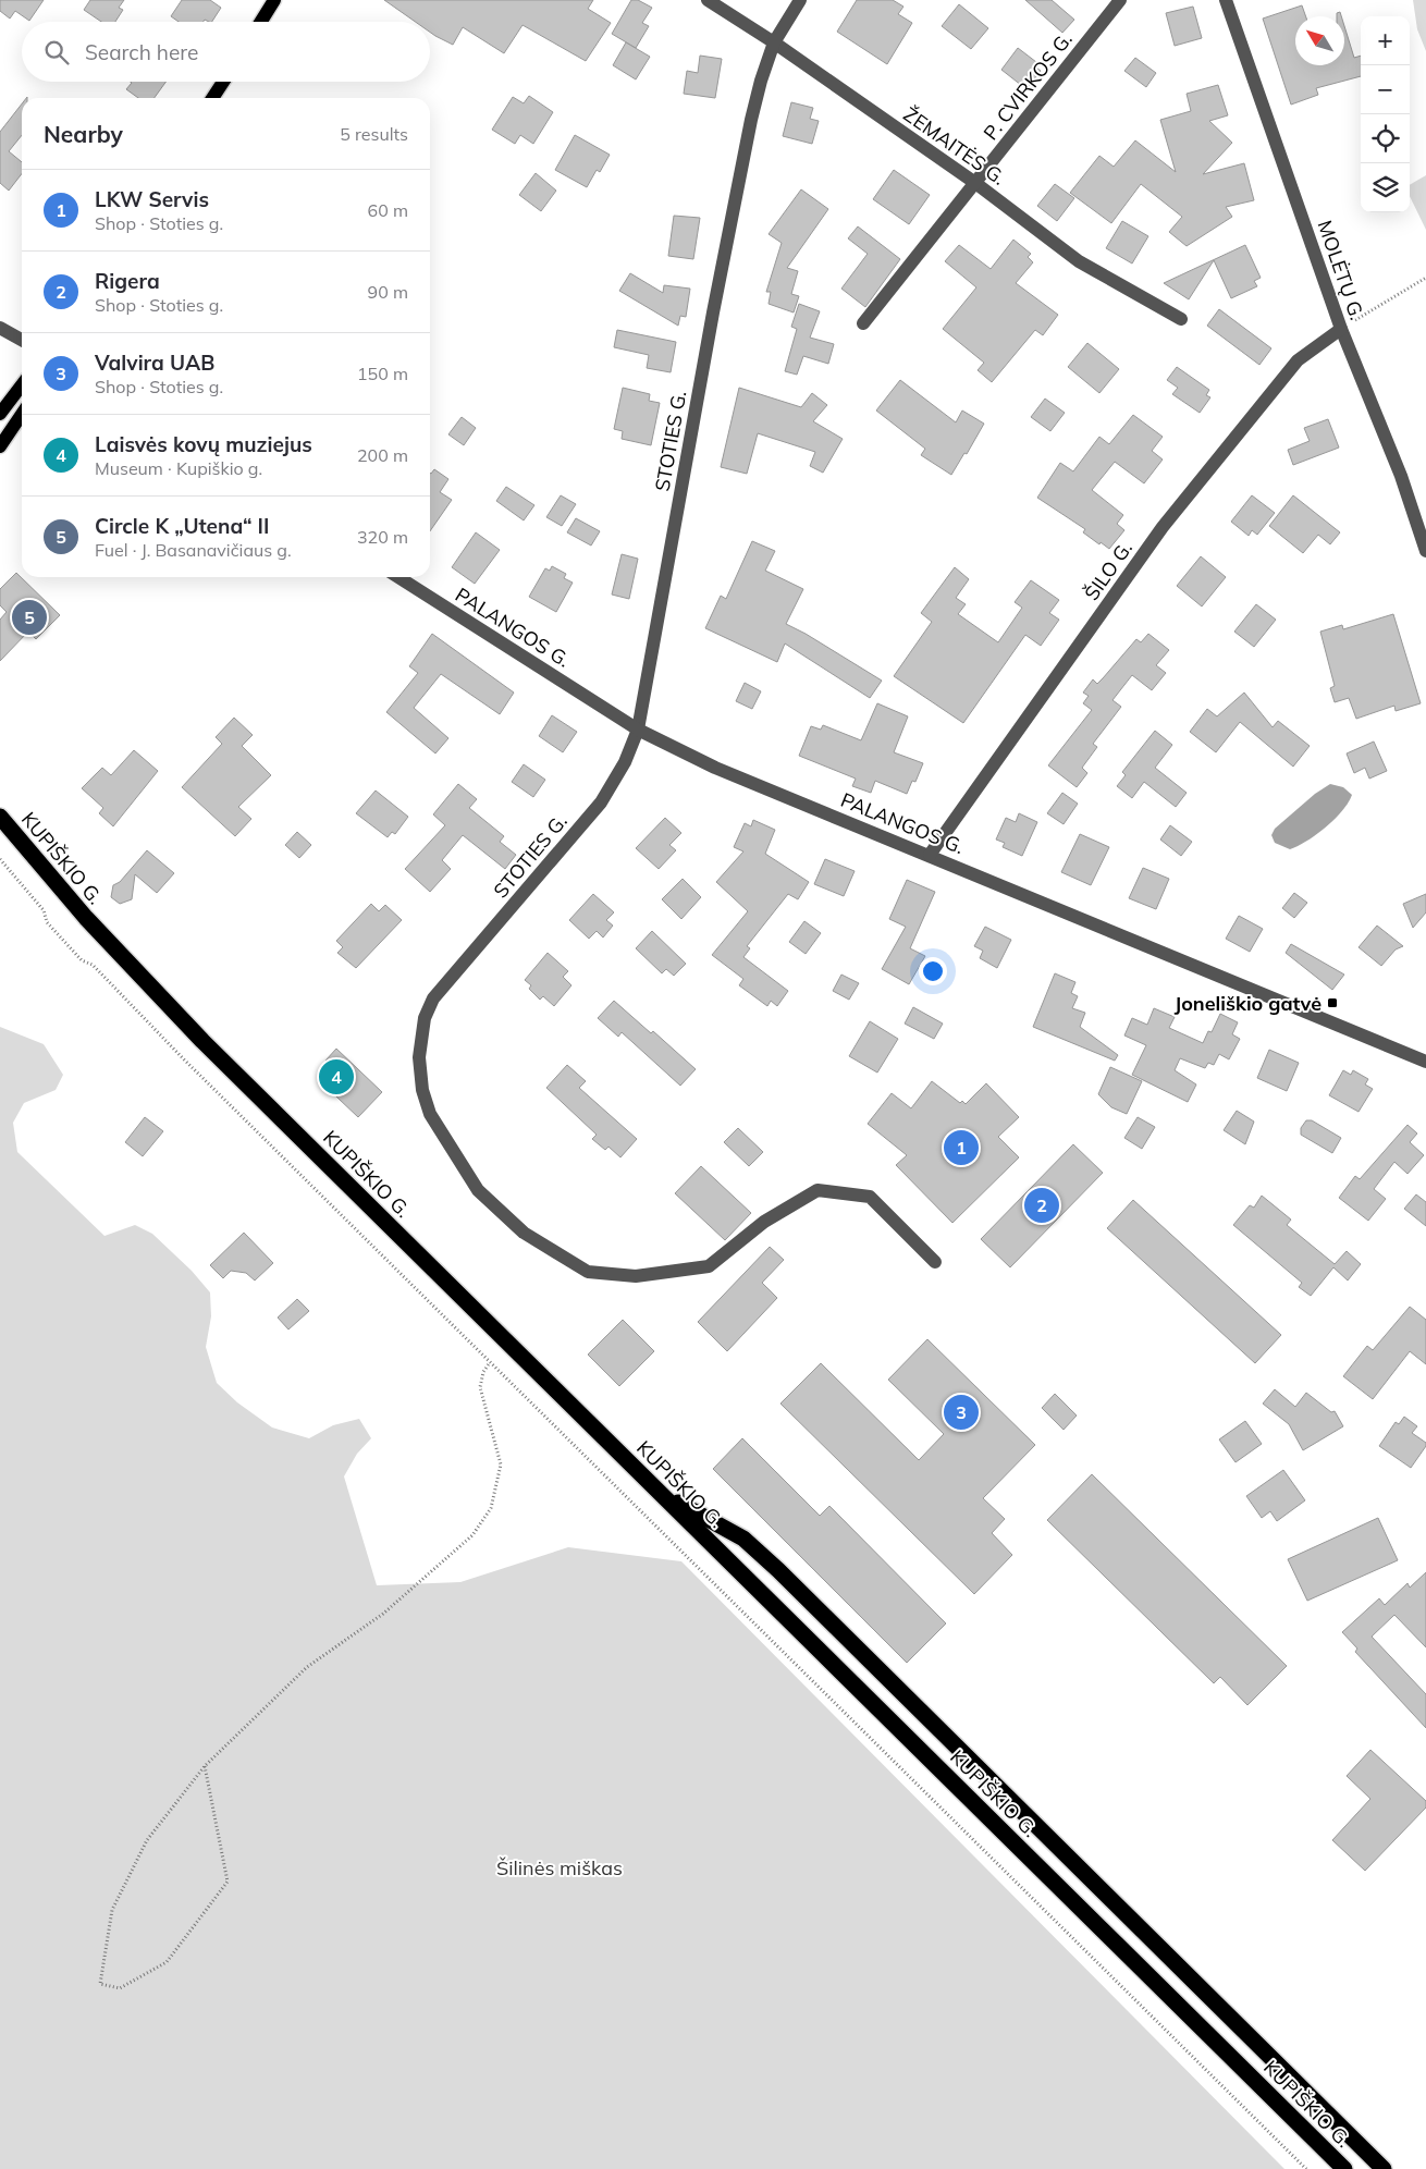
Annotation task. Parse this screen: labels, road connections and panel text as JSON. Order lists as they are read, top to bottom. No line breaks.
{"streets":{"highway":["KUPIŠKIO G."],"street":["P. CVIRKOS G.","ŽEMAITĖS G.","MOLĖTŲ G.","STOTIES G.","ŠILO G.","PALANGOS G."]},"crossings":[["P. CVIRKOS G.","ŽEMAITĖS G."],["ŽEMAITĖS G.","STOTIES G."],["MOLĖTŲ G.","ŠILO G."],["STOTIES G.","PALANGOS G."],["ŠILO G.","PALANGOS G."]],"parks":["Šilinės miškas"],"places":{"transit":["Joneliškio gatvė"]},"north":"top left","page":{"map_buttons":["+","−"],"search":"Search here","heading":["Nearby","5 results"],"list":[{"mark":"1","name":"LKW Servis","note":"Shop · Stoties g.","value":"60 m"},{"mark":"2","name":"Rigera","note":"Shop · Stoties g.","value":"90 m"},{"mark":"3","name":"Valvira UAB","note":"Shop · Stoties g.","value":"150 m"},{"mark":"4","name":"Laisvės kovų muziejus","note":"Museum · Kupiškio g.","value":"200 m"},{"mark":"5","name":"Circle K „Utena“ II","note":"Fuel · J. Basanavičiaus g.","value":"320 m"}],"pins":["5","4","1","2","3"]}}
